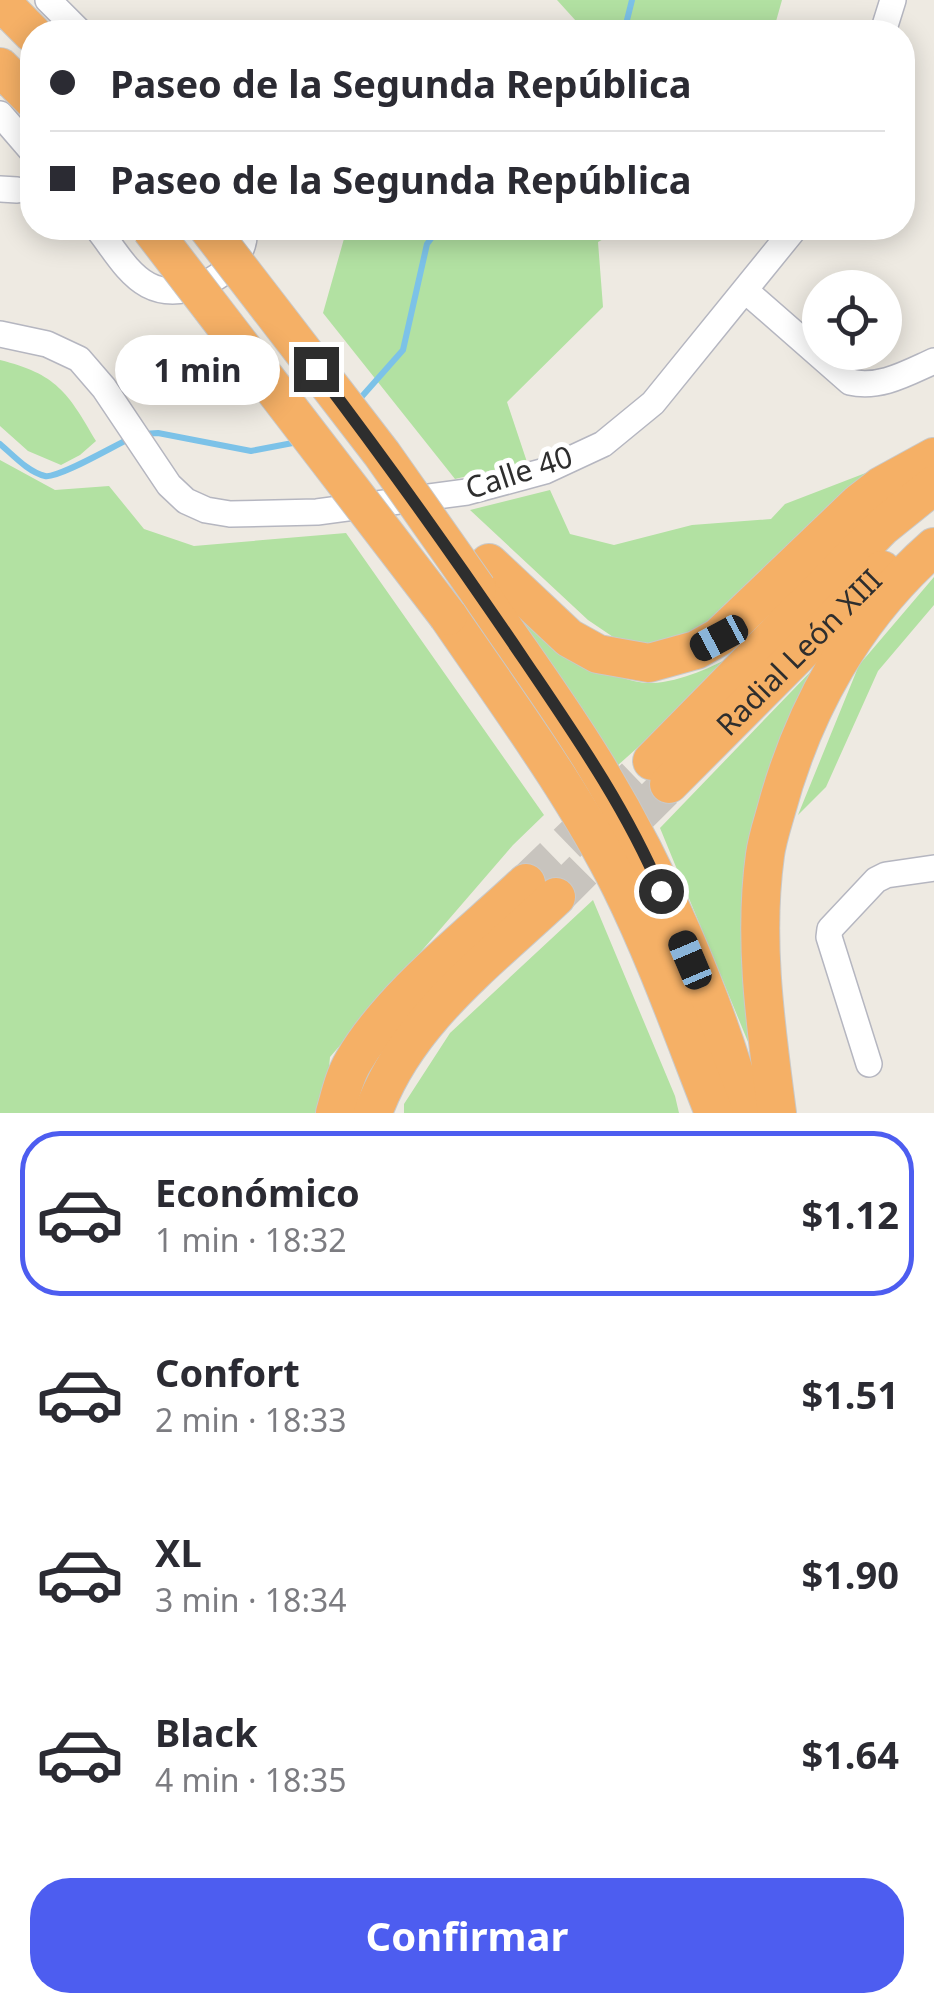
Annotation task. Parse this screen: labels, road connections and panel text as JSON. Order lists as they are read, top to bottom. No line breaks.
{"streets":{"highway":["Radial León XIII"],"street":["Calle 40"]},"page":{"banner":["Paseo de la Segunda República","Paseo de la Segunda República"],"bubble":"1 min","list":[{"name":"Económico","note":"1 min · 18:32","value":"$1.12"},{"name":"Confort","note":"2 min · 18:33","value":"$1.51"},{"name":"XL","note":"3 min · 18:34","value":"$1.90"},{"name":"Black","note":"4 min · 18:35","value":"$1.64"}],"buttons":"Confirmar"}}
